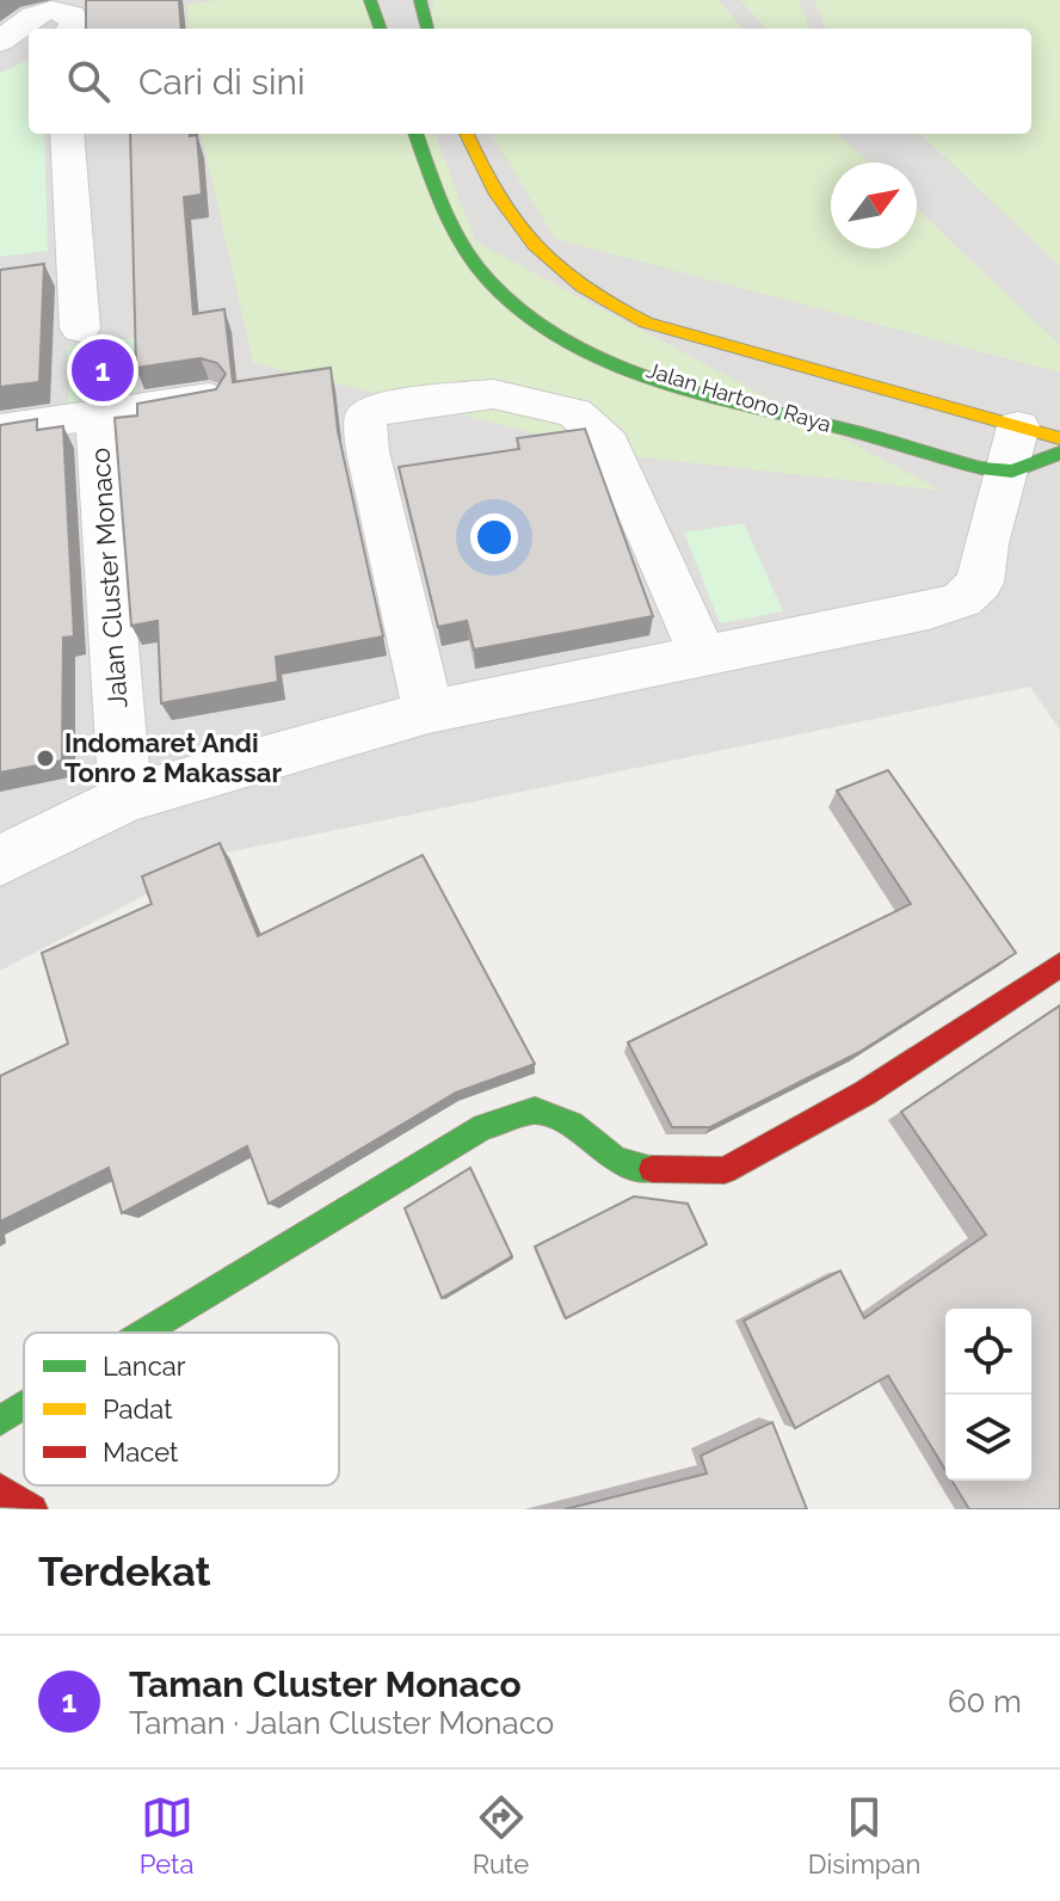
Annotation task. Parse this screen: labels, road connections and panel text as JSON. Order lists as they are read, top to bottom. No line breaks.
{"streets":{"street":["Jalan Hartono Raya","Jalan Cluster Monaco"]},"places":["Indomaret Andi Tonro 2 Makassar"],"legend":["Lancar","Padat","Macet"],"north":"top right","page":{"search":"Cari di sini","pins":"1","heading":"Terdekat","list":[{"mark":"1","name":"Taman Cluster Monaco","note":"Taman · Jalan Cluster Monaco","value":"60 m"}],"nav":["Peta","Rute","Disimpan"]}}
